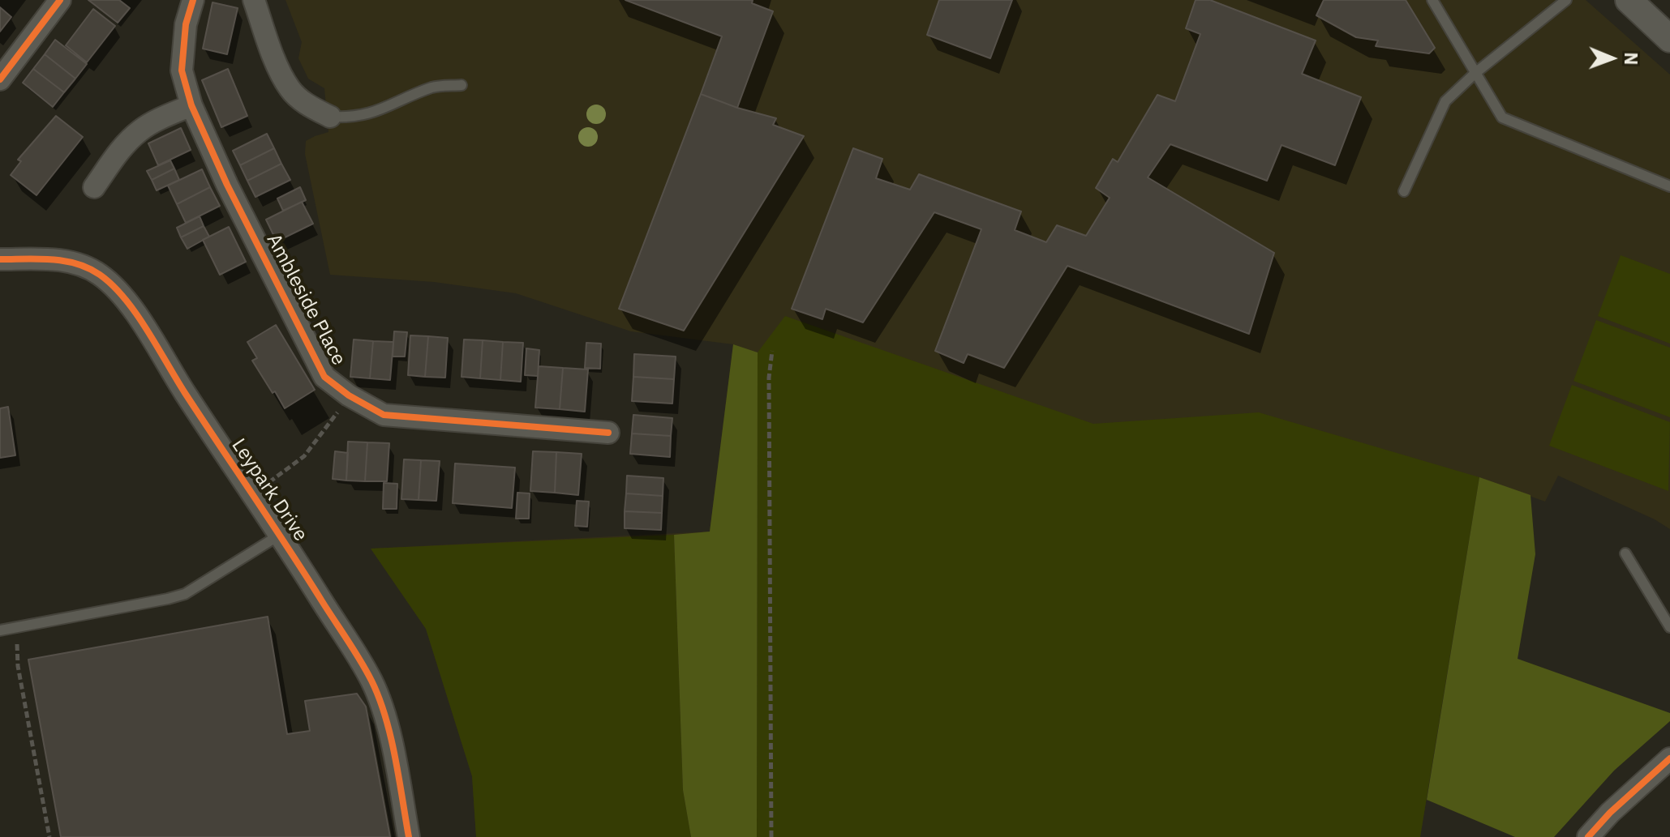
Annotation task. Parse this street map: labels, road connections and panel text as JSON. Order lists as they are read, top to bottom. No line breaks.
{"streets":{"street":["Ambleside Place","Leypark Drive"]},"north":"right"}
